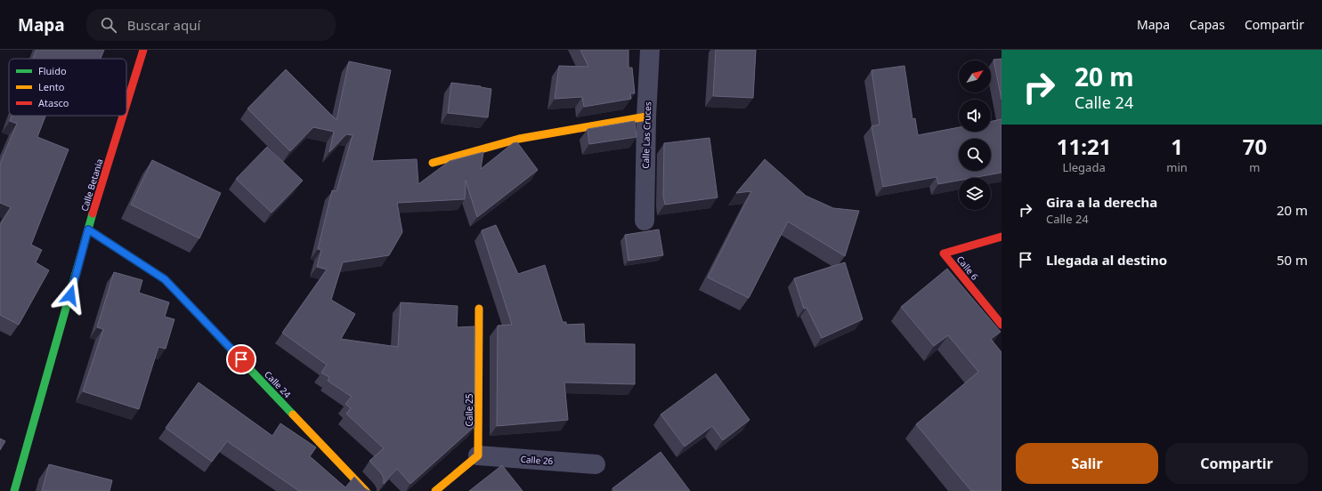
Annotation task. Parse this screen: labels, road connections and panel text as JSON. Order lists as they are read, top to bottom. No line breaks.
{"streets":{"street":["Calle Las Cruces","Calle Betania","Calle 6","Calle 24","Calle 25","Calle 26"]},"crossings":[["Calle Betania","Calle 24"],["Calle 25","Calle 26"]],"legend":["Fluido","Lento","Atasco"],"north":"top right","page":{"header":"Mapa","search":"Buscar aquí","nav":["Mapa","Capas","Compartir"],"turn":["20 m","Calle 24"],"eta":["11:21","Llegada","1","min","70","m"],"list":[{"name":"Gira a la derecha","note":"Calle 24","value":"20 m"},{"name":"Llegada al destino","value":"50 m"}],"buttons":["Salir","Compartir"]}}
